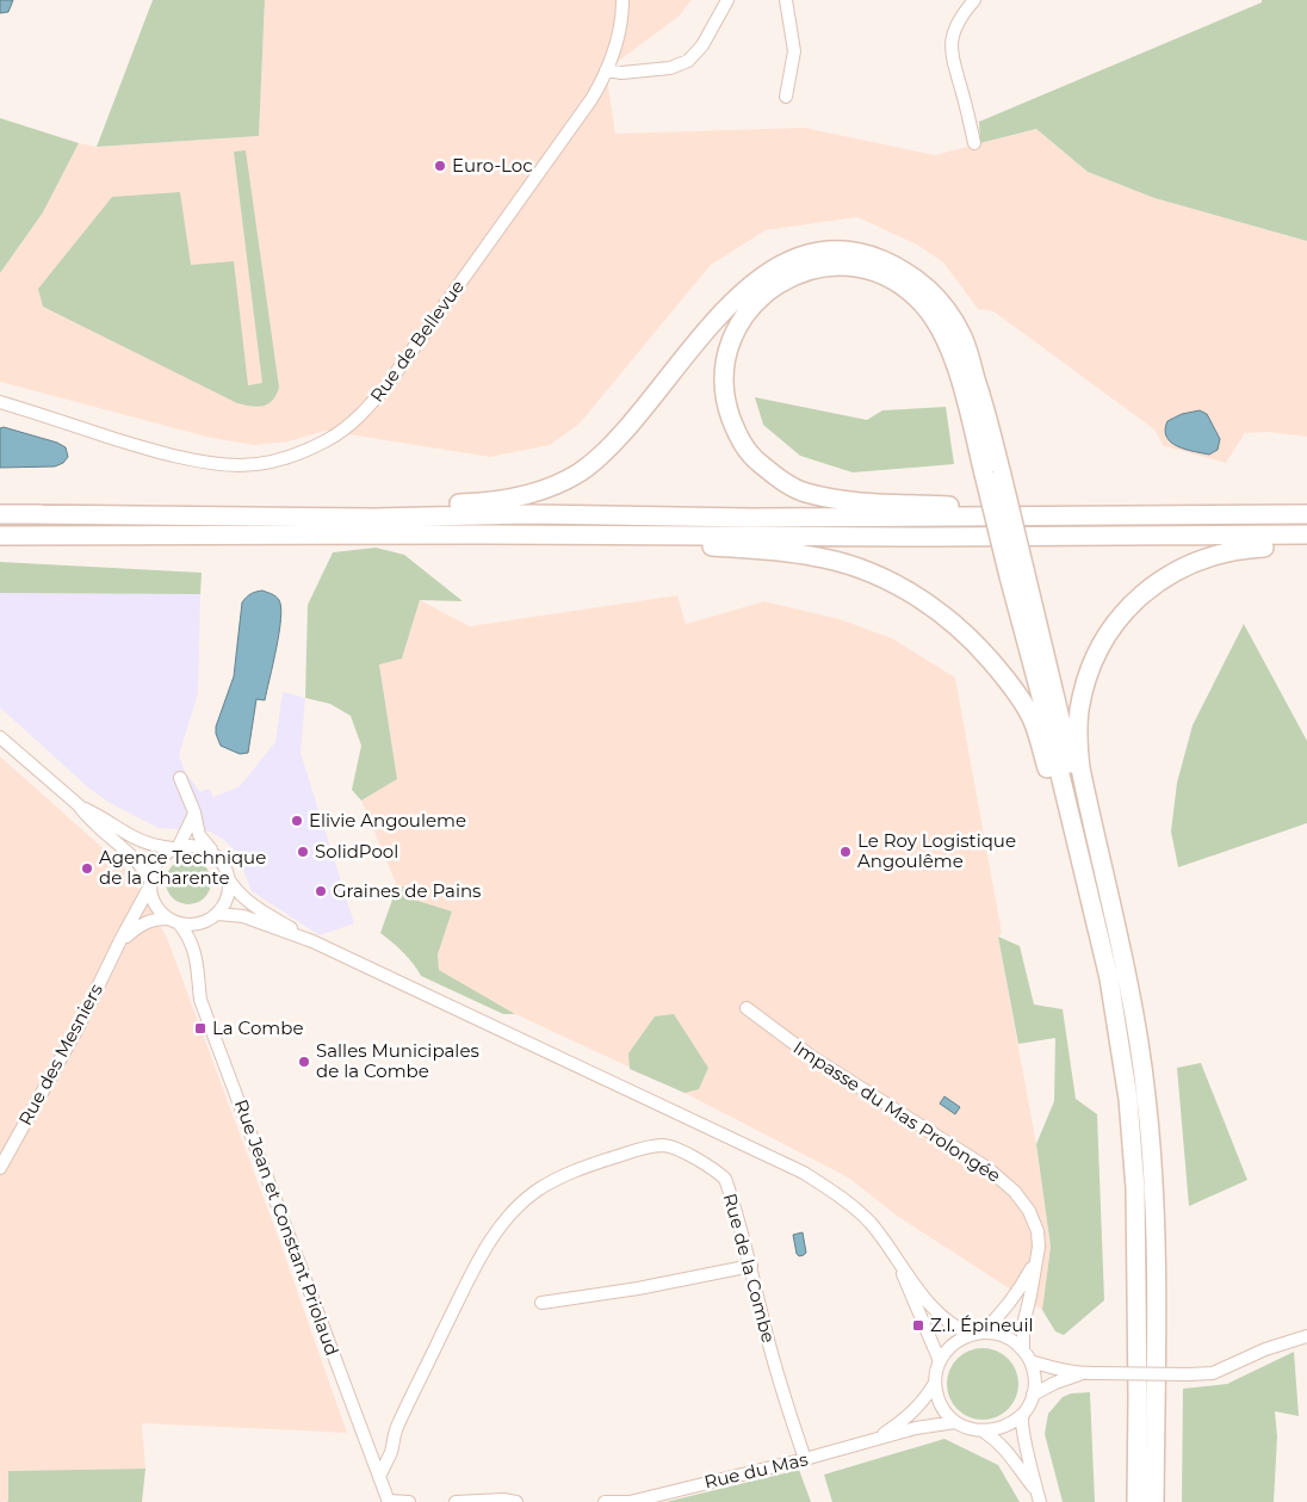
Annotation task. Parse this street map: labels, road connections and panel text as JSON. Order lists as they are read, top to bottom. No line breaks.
{"streets":{"street":["Rue de Bellevue","Rue des Mesniers","Impasse du Mas Prolongée","Rue Jean et Constant Priolaud","Rue de la Combe","Rue du Mas"]},"crossings":[["Rue des Mesniers","Rue Jean et Constant Priolaud"],["Impasse du Mas Prolongée","Rue du Mas"],["Rue Jean et Constant Priolaud","Rue de la Combe"],["Rue de la Combe","Rue du Mas"]],"places":{"other":["Euro-Loc","Elivie Angouleme","SolidPool","Le Roy Logistique Angoulême","Agence Technique de la Charente","Graines de Pains","Salles Municipales de la Combe"],"transit":["La Combe","Z.I. Épineuil"]}}
